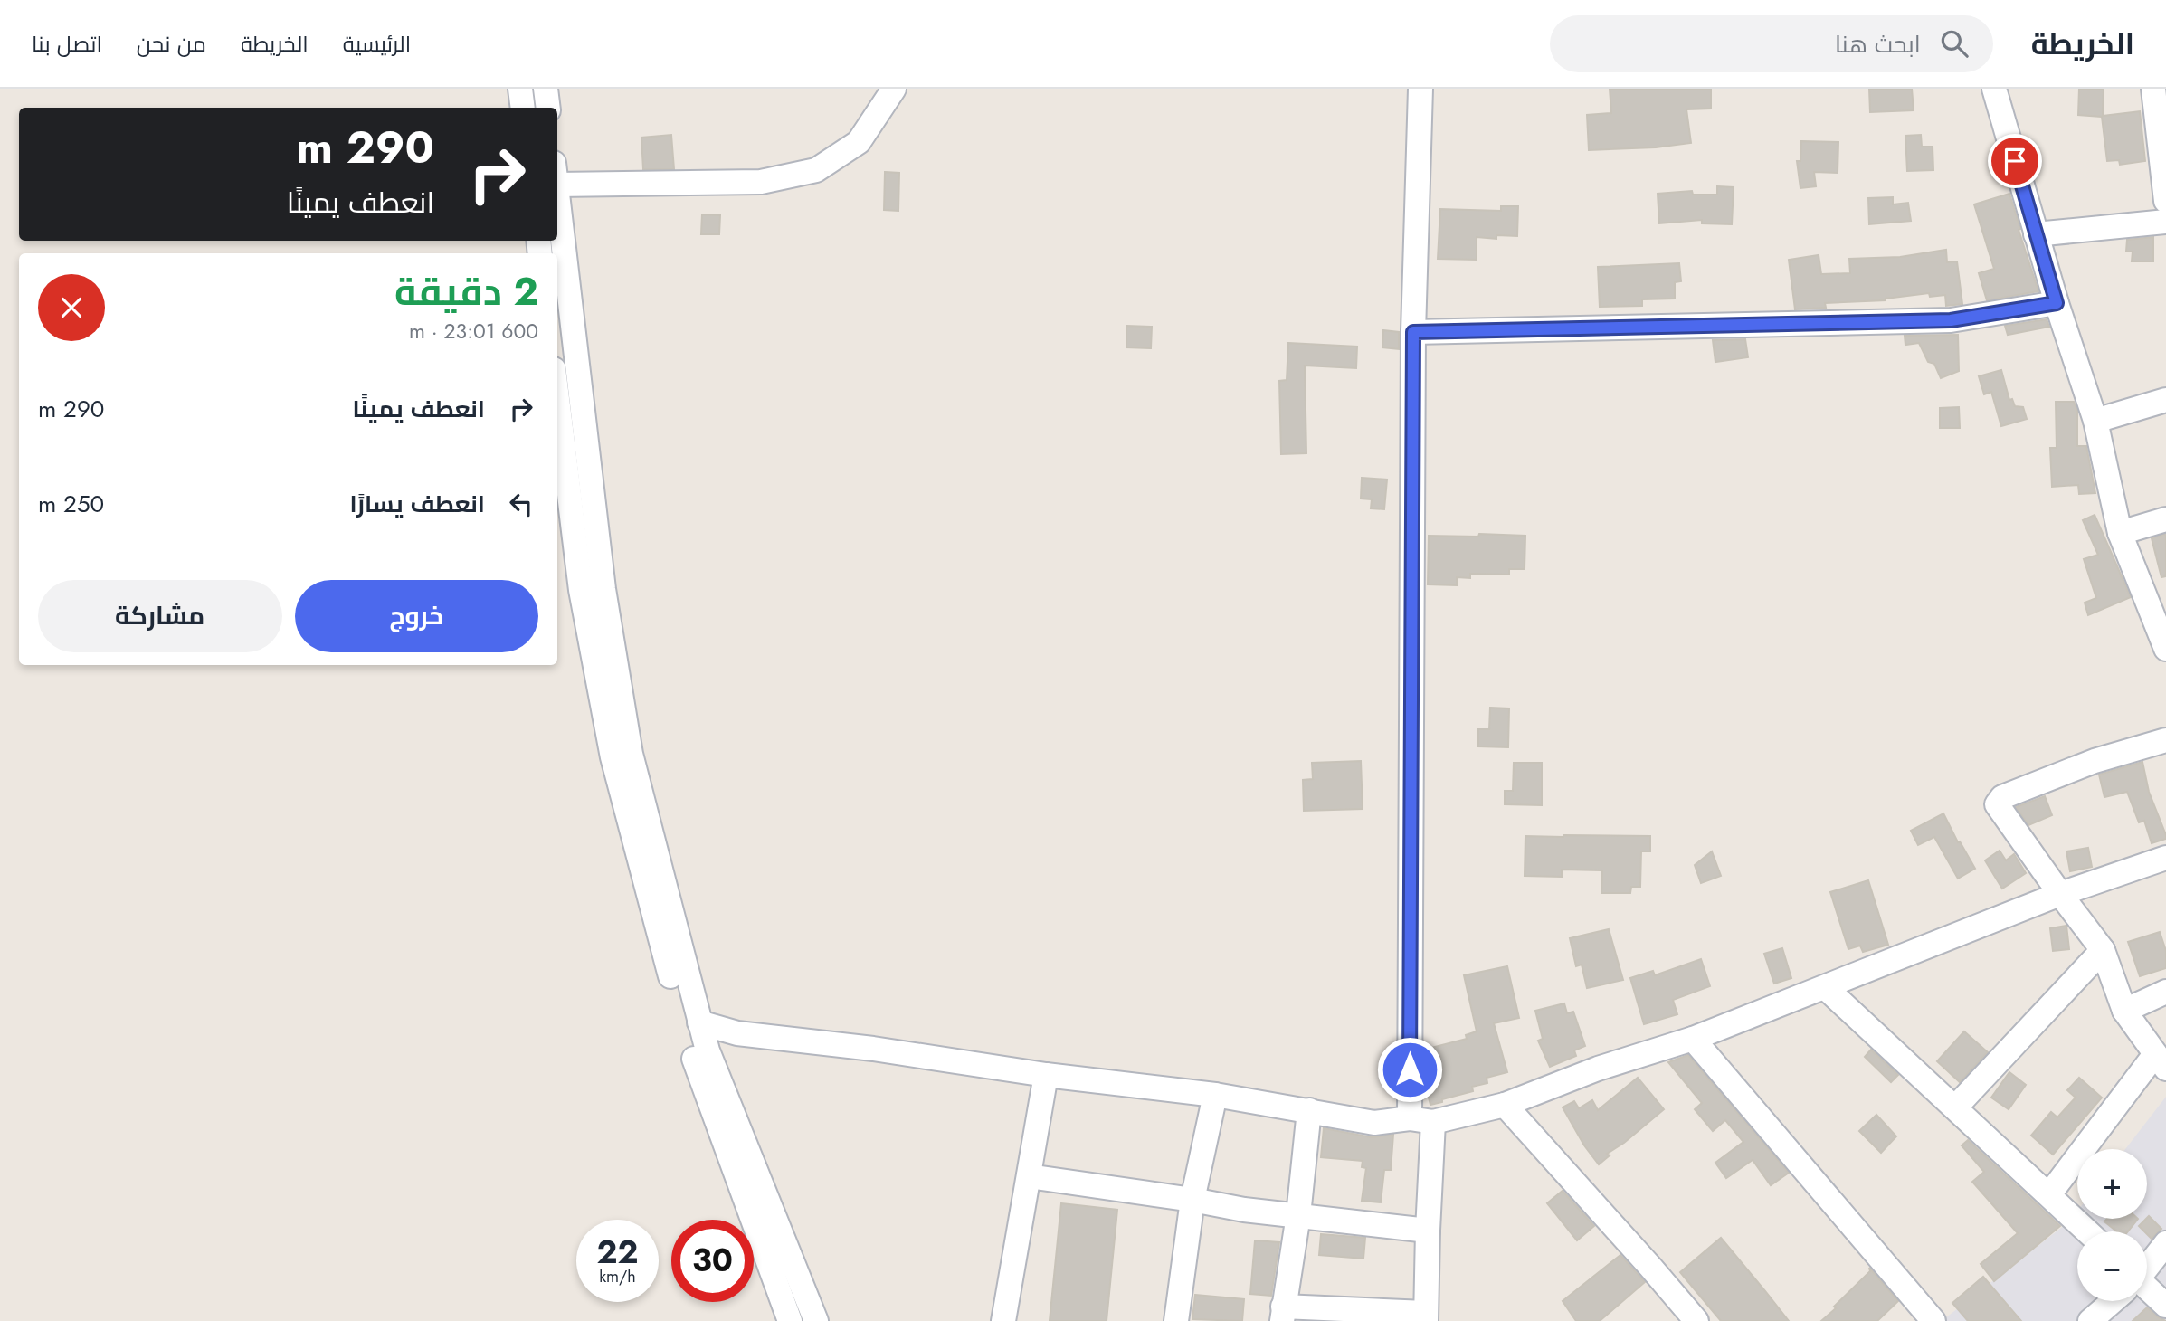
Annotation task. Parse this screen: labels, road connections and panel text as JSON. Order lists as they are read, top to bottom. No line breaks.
{"page":{"header":"الخريطة","search":"ابحث هنا","nav":["الرئيسية","الخريطة","من نحن","اتصل بنا"],"turn":["290 m","انعطف يمينًا"],"heading":["2 دقيقة","600 m · 23:01"],"list":[{"name":"انعطف يمينًا","value":"290 m"},{"name":"انعطف يسارًا","value":"250 m"}],"buttons":["خروج","مشاركة"],"map_buttons":["+","−"],"speed":"22 km/h","limit":"30"}}
